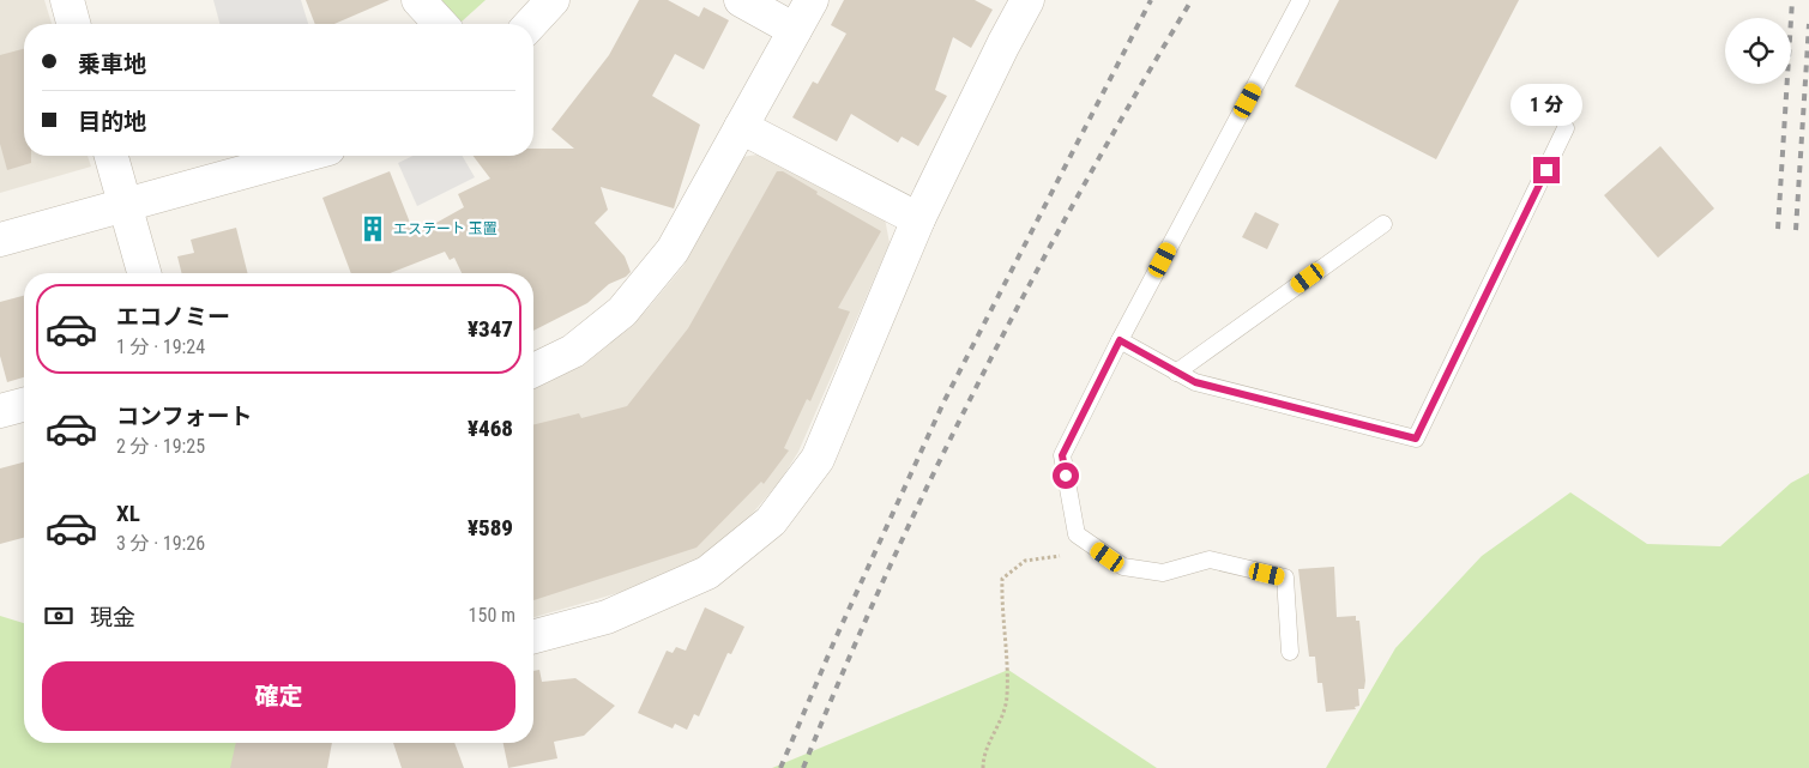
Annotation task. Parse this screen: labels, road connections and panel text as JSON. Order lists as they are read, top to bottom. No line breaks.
{"places":{"building":["エステート 玉置"]},"page":{"banner":["乗車地","目的地"],"bubble":"1 分","list":[{"name":"エコノミー","note":"1 分 · 19:24","value":"¥347"},{"name":"コンフォート","note":"2 分 · 19:25","value":"¥468"},{"name":"XL","note":"3 分 · 19:26","value":"¥589"}],"pay":["現金","150 m"],"buttons":"確定"}}
